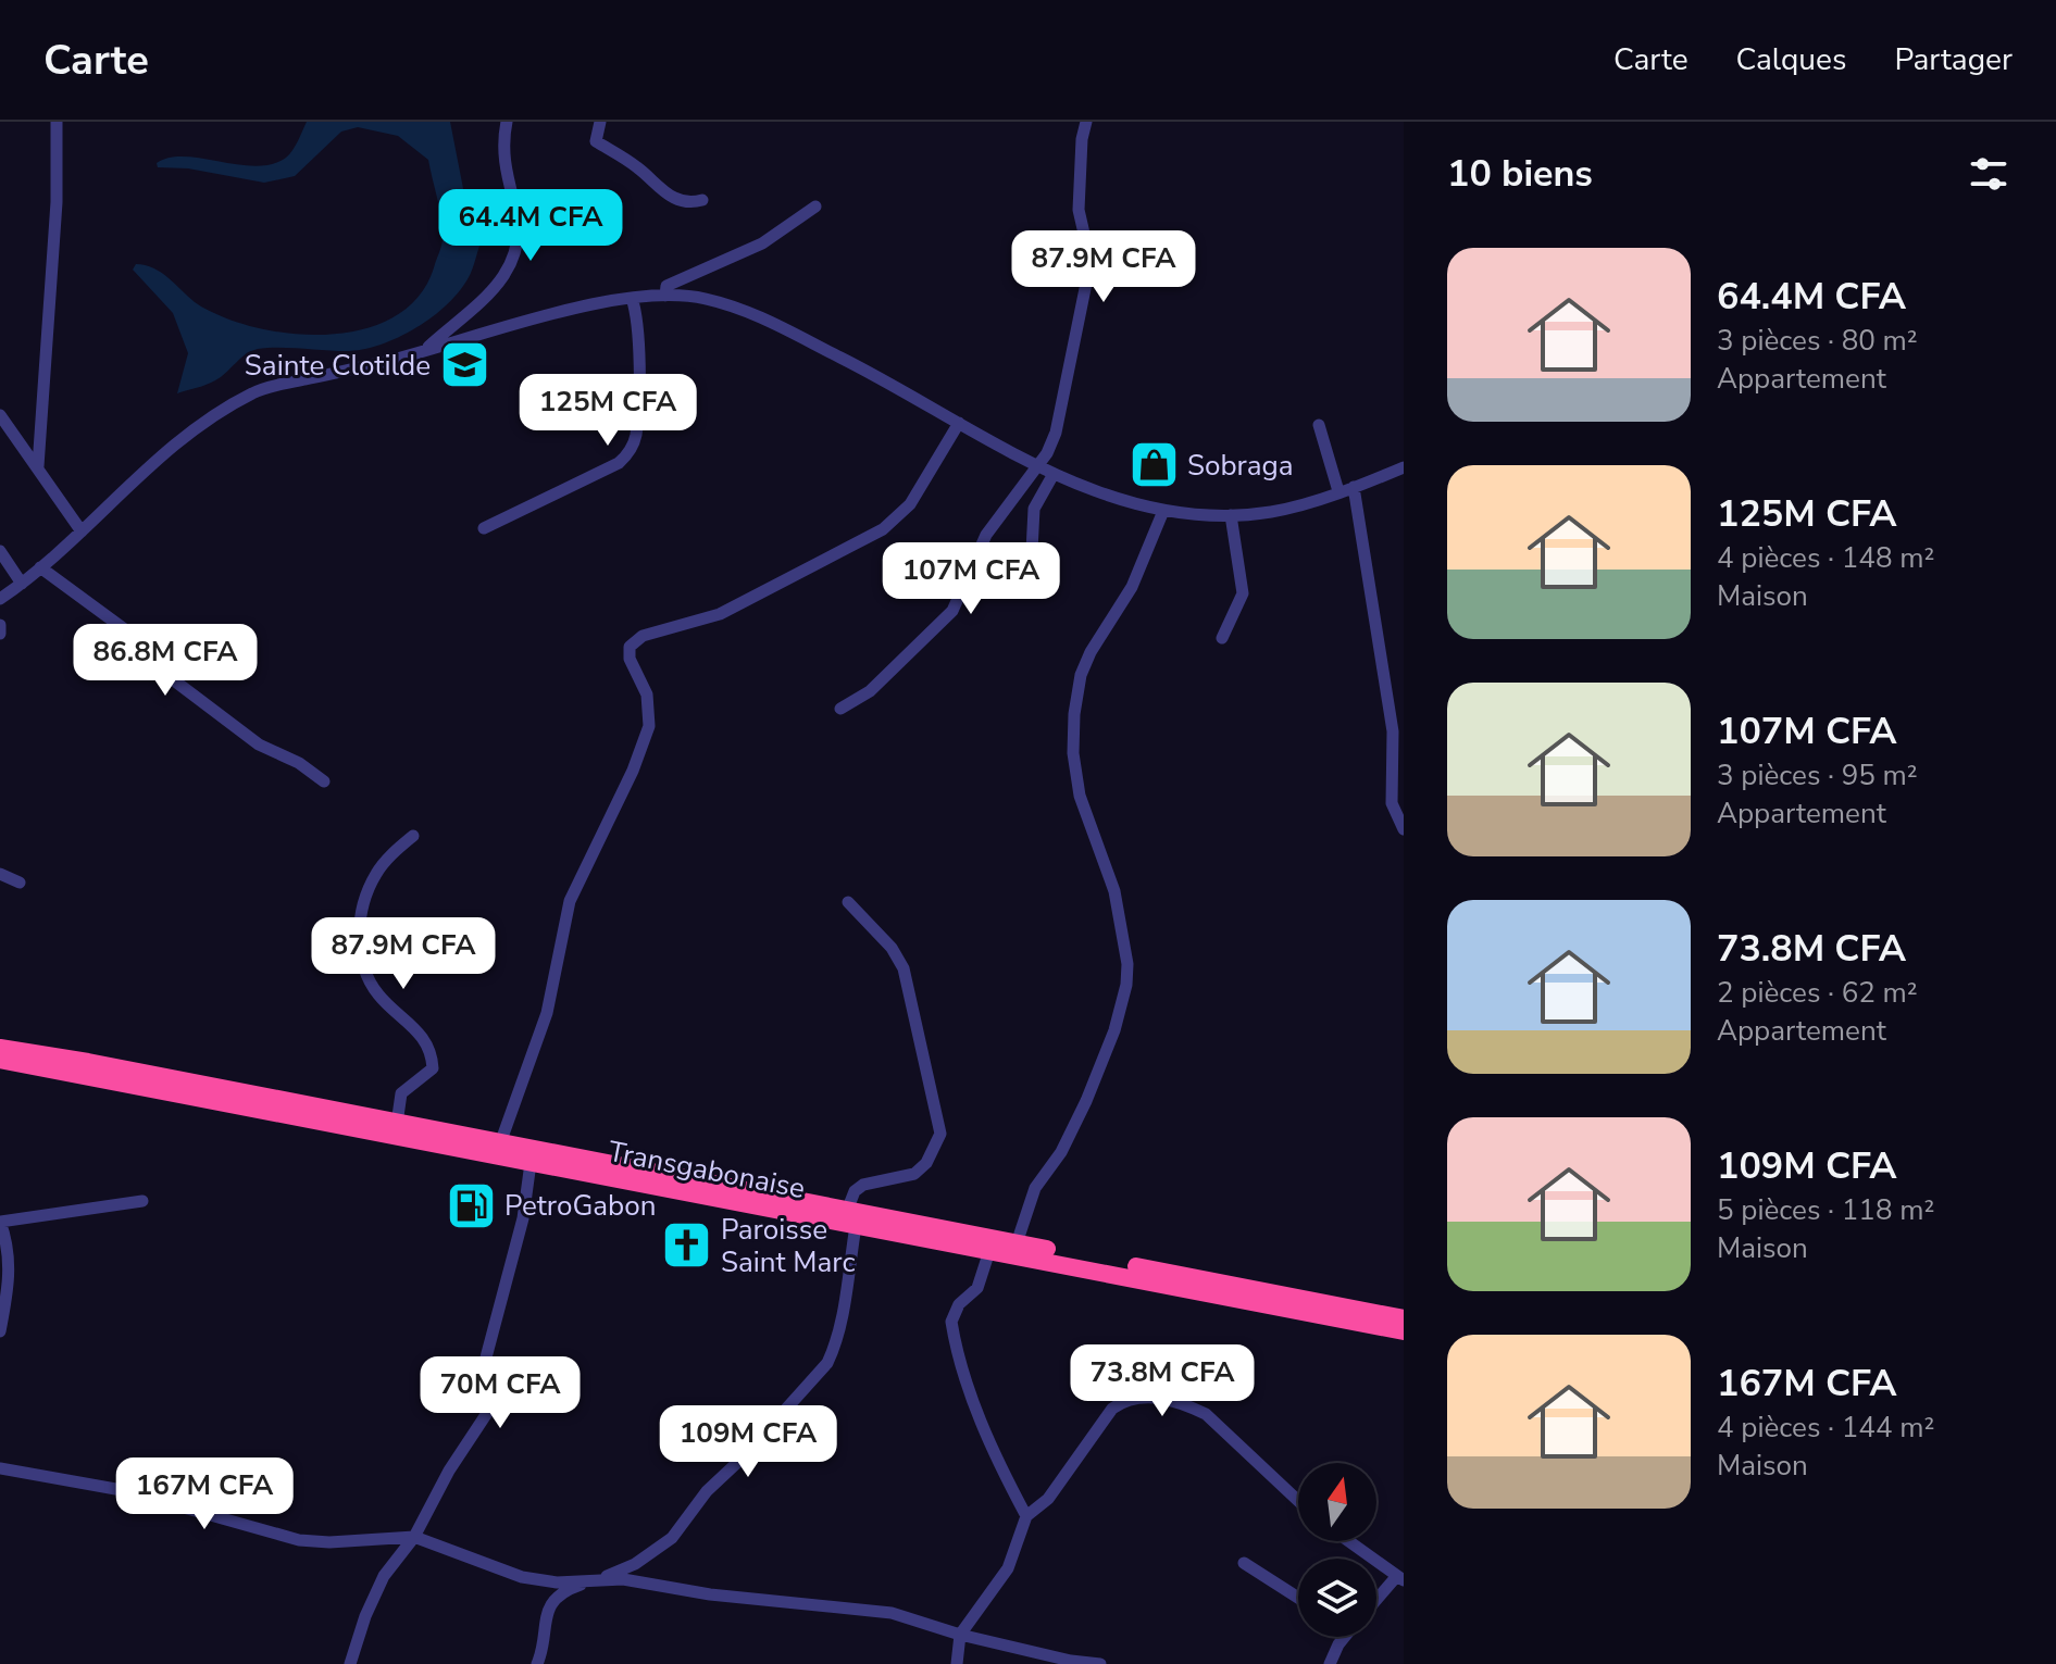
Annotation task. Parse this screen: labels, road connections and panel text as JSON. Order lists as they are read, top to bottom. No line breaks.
{"streets":{"highway":["Transgabonaise"]},"places":{"school or university":["Sainte Clotilde"],"shop":["Sobraga"],"fuel station":["PetroGabon"],"church":["Paroisse Saint Marc"]},"north":"top","page":{"header":"Carte","nav":["Carte","Calques","Partager"],"heading":"10 biens","price":["64.4M CFA","87.9M CFA","125M CFA","107M CFA","86.8M CFA","87.9M CFA","73.8M CFA","70M CFA","109M CFA","167M CFA"],"list":[{"name":"64.4M CFA","note":"3 pièces · 80 m² · Appartement"},{"name":"125M CFA","note":"4 pièces · 148 m² · Maison"},{"name":"107M CFA","note":"3 pièces · 95 m² · Appartement"},{"name":"73.8M CFA","note":"2 pièces · 62 m² · Appartement"},{"name":"109M CFA","note":"5 pièces · 118 m² · Maison"},{"name":"167M CFA","note":"4 pièces · 144 m² · Maison"}]}}
